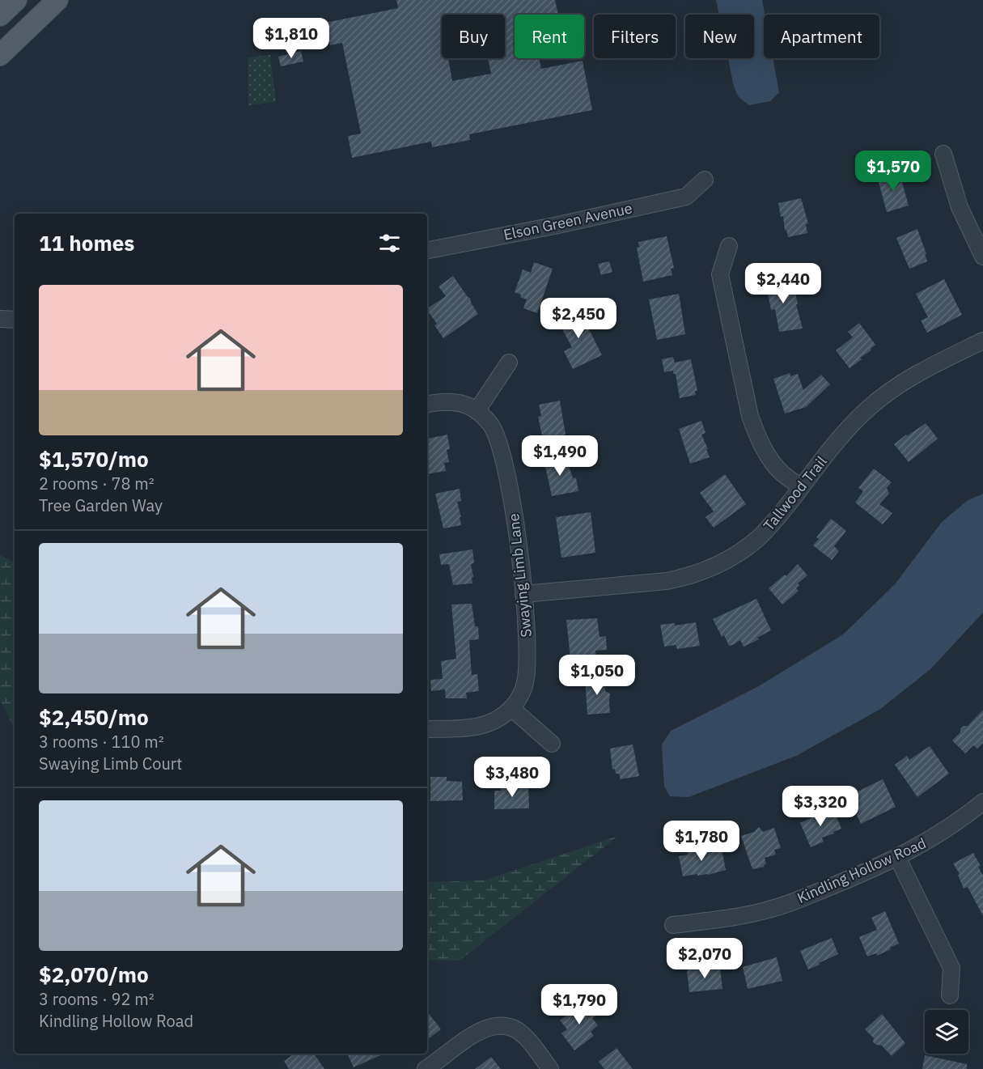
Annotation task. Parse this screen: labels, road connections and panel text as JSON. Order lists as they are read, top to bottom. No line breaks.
{"streets":{"street":["Elson Green Avenue","Tallwood Trail","Swaying Limb Lane","Kindling Hollow Road"]},"crossings":[["Tallwood Trail","Swaying Limb Lane"]],"page":{"chip":["Buy","Rent","Filters","New","Apartment"],"price":["$1,810","$1,570","$2,440","$2,450","$1,490","$1,050","$3,480","$3,320","$1,780","$2,070","$1,790"],"heading":"11 homes","list":[{"name":"$1,570/mo","note":"2 rooms · 78 m² · Tree Garden Way"},{"name":"$2,450/mo","note":"3 rooms · 110 m² · Swaying Limb Court"},{"name":"$2,070/mo","note":"3 rooms · 92 m² · Kindling Hollow Road"}]}}
